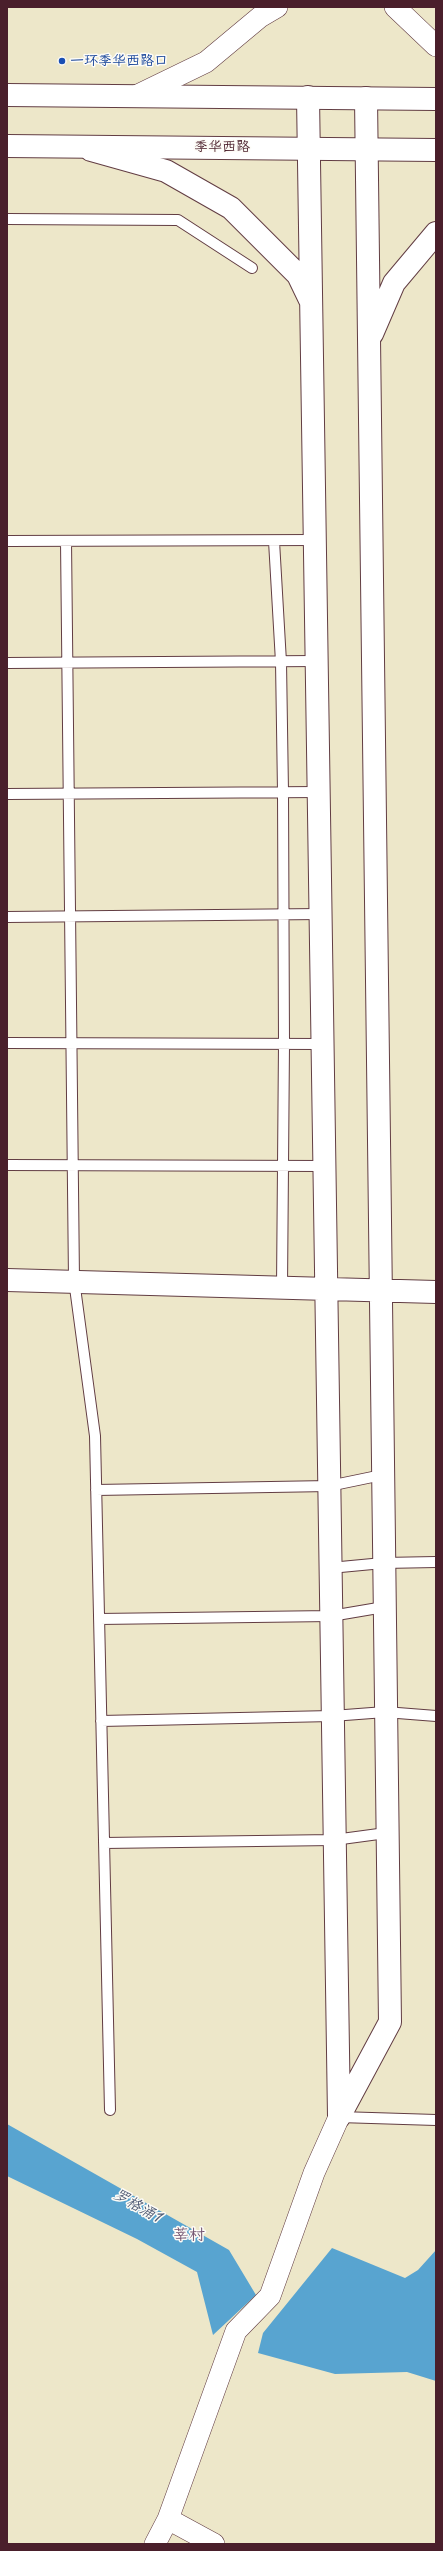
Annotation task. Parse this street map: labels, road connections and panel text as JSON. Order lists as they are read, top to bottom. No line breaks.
{"streets":{"street":["季华西路"]},"districts":["莘村"],"water":["罗格涌1"],"places":["一环季华西路口"]}
